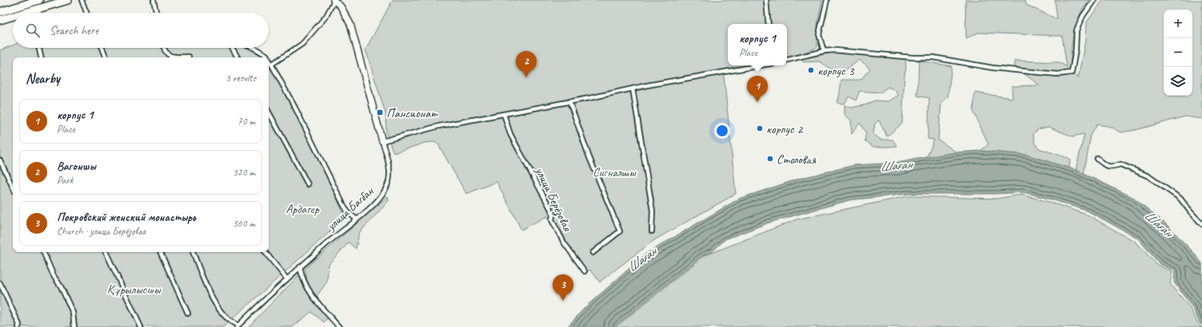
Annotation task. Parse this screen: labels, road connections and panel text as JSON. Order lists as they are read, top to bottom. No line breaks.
{"streets":{"street":["улица Берёзовая","улица Багбан"]},"water":["Шаған"],"parks":["Сигналшы","Ардагер","Құрылысшы"],"places":{"other":["корпус 3","корпус 2","Столовая"],"transit":["Пансионат"]},"page":{"map_buttons":["+","−"],"search":"Search here","popup":["корпус 1","Place"],"pins":["2","1","3"],"heading":["Nearby","3 results"],"list":[{"mark":"1","name":"корпус 1","note":"Place","value":"70 m"},{"mark":"2","name":"Вагоншы","note":"Park","value":"320 m"},{"mark":"3","name":"Покровский женский монастырь","note":"Church · улица Берёзовая","value":"360 m"}]}}
